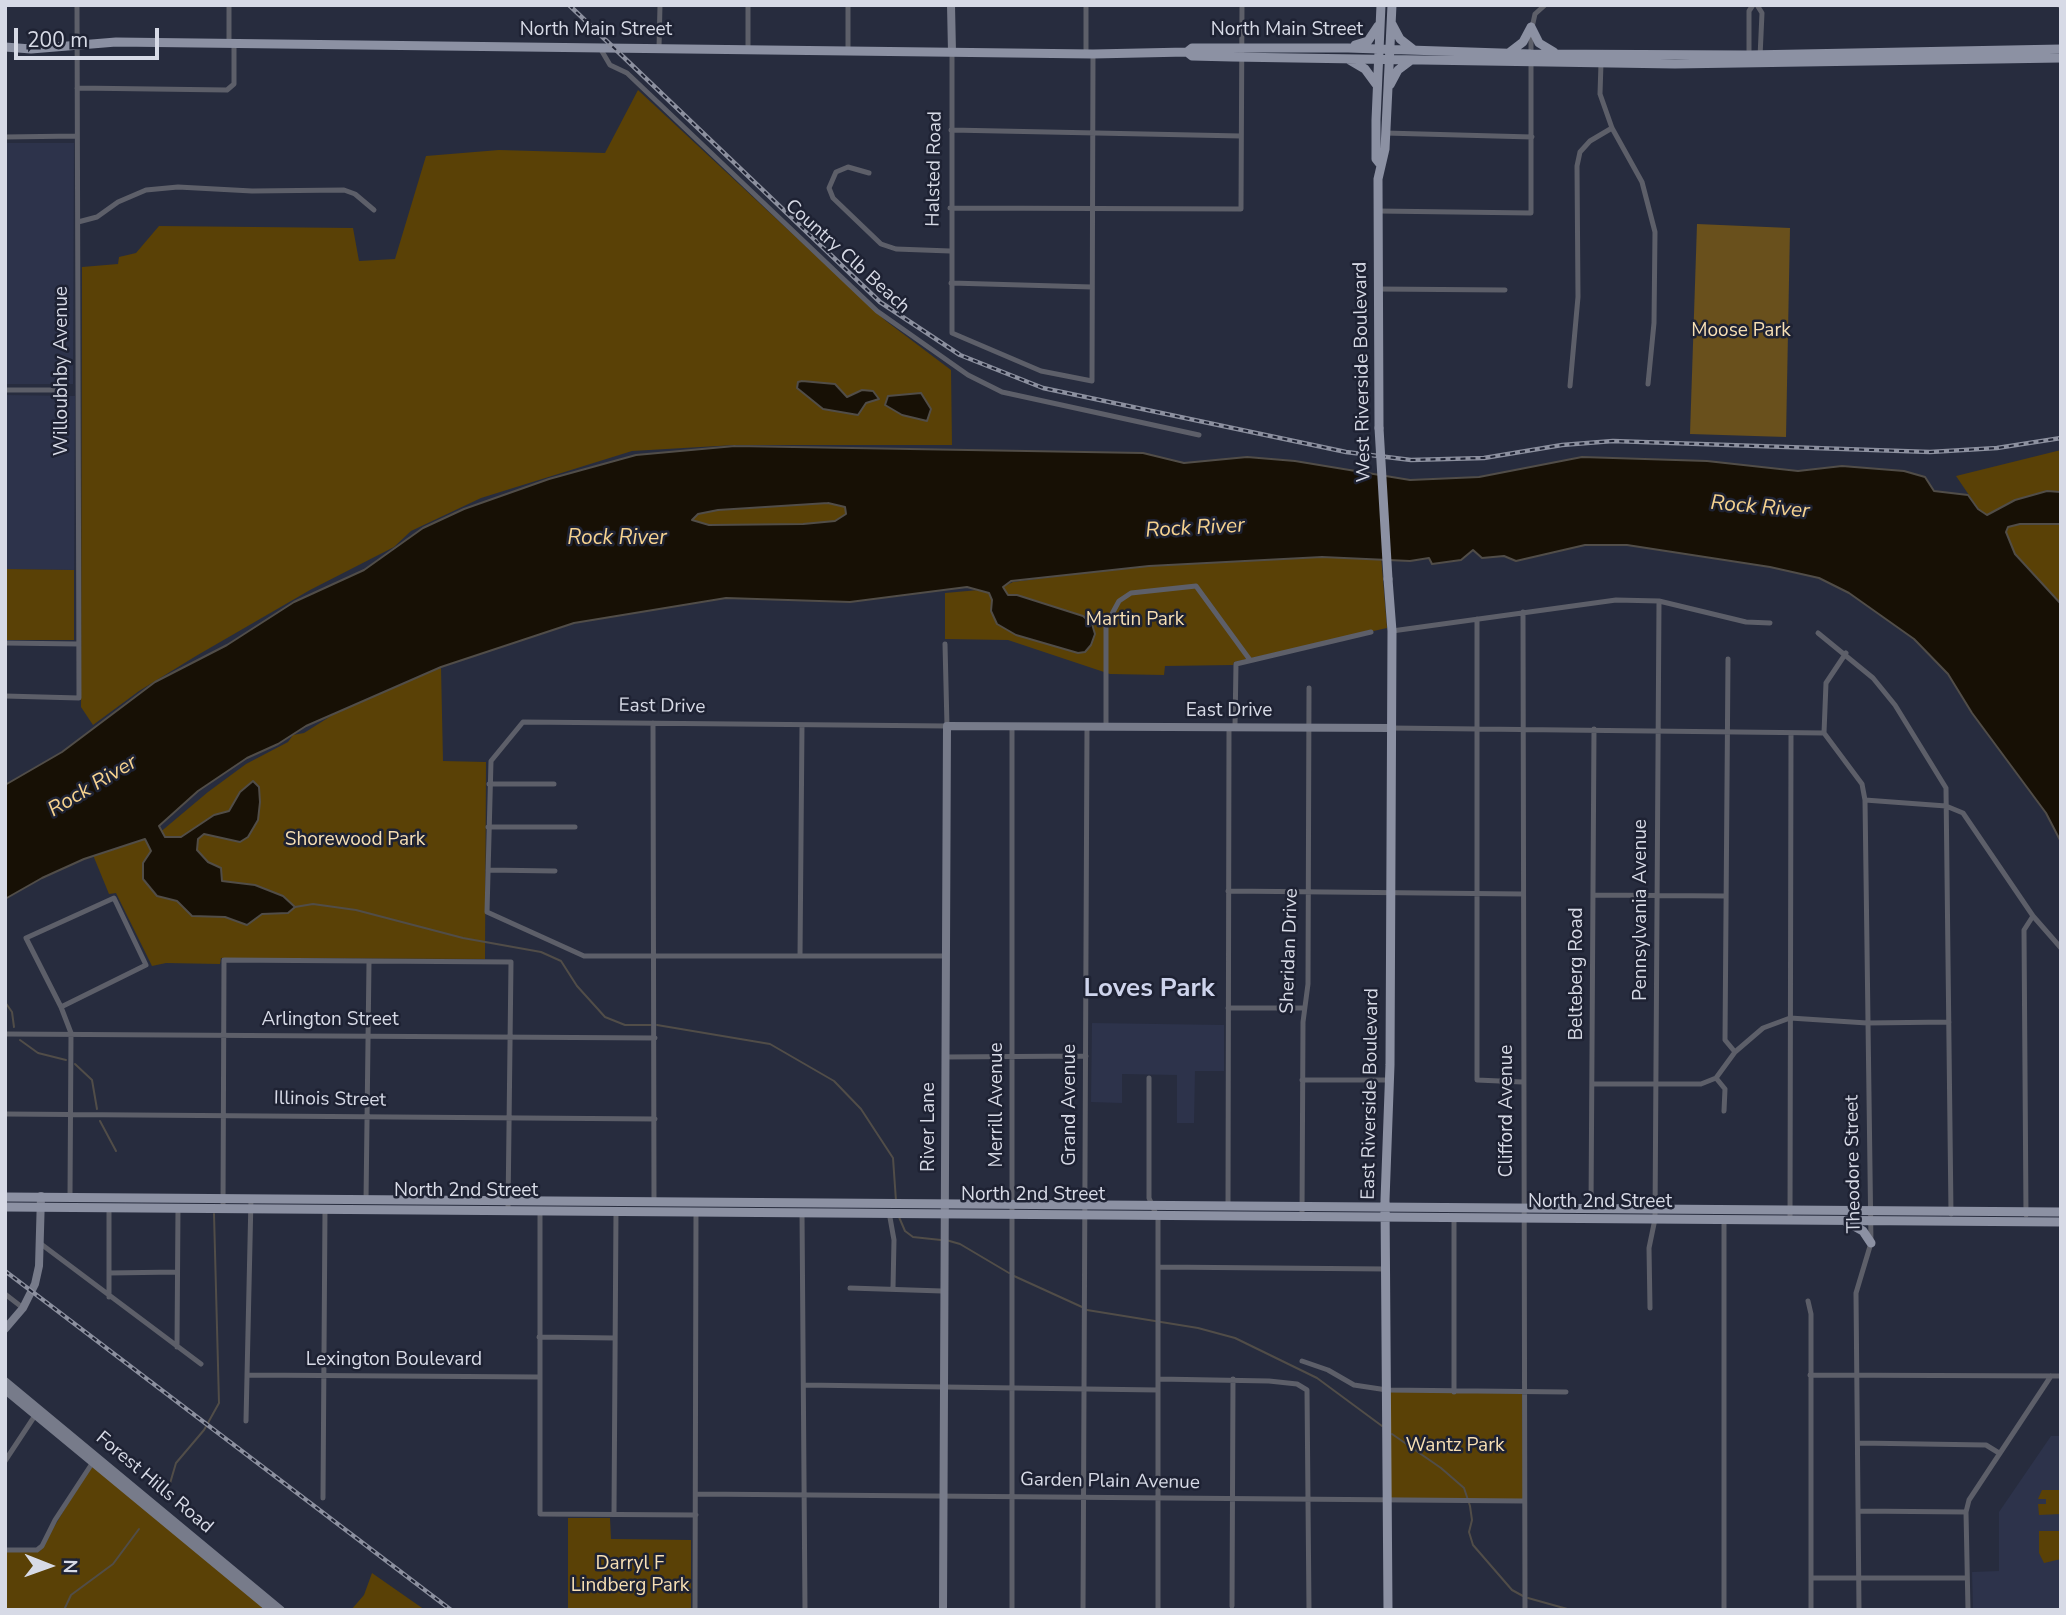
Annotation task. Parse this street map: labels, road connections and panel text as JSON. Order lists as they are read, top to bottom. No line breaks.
{"streets":{"main road":["North Main Street","West Riverside Boulevard","East Riverside Boulevard","North 2nd Street"],"street":["Halsted Road","Country Clb Beach","Willoubhby Avenue","East Drive","Pennsylvania Avenue","Sheridan Drive","Belteberg Road","Arlington Street","Illinois Street","Merrill Avenue","Grand Avenue","Clifford Avenue","River Lane","Theodore Street","Lexington Boulevard","Garden Plain Avenue","Forest Hills Road"]},"crossings":[["North Main Street","Halsted Road"],["North Main Street","Country Clb Beach"],["North Main Street","Willoubhby Avenue"],["North Main Street","West Riverside Boulevard"],["West Riverside Boulevard","East Riverside Boulevard"],["East Drive","Pennsylvania Avenue"],["East Drive","Sheridan Drive"],["East Drive","Belteberg Road"],["East Drive","East Riverside Boulevard"],["East Drive","Merrill Avenue"],["East Drive","Grand Avenue"],["East Drive","Clifford Avenue"],["East Drive","River Lane"],["Pennsylvania Avenue","North 2nd Street"],["Sheridan Drive","North 2nd Street"],["Belteberg Road","North 2nd Street"],["East Riverside Boulevard","North 2nd Street"],["East Riverside Boulevard","Garden Plain Avenue"],["Merrill Avenue","North 2nd Street"],["Merrill Avenue","Garden Plain Avenue"],["Grand Avenue","North 2nd Street"],["Grand Avenue","Garden Plain Avenue"],["Clifford Avenue","North 2nd Street"],["Clifford Avenue","Garden Plain Avenue"],["River Lane","North 2nd Street"],["River Lane","Garden Plain Avenue"],["Theodore Street","North 2nd Street"]],"districts":["Loves Park"],"water":["Rock River"],"parks":["Moose Park","Martin Park","Shorewood Park","Wantz Park","Darryl F Lindberg Park"],"scale_bar":"200 m","north":"right"}
